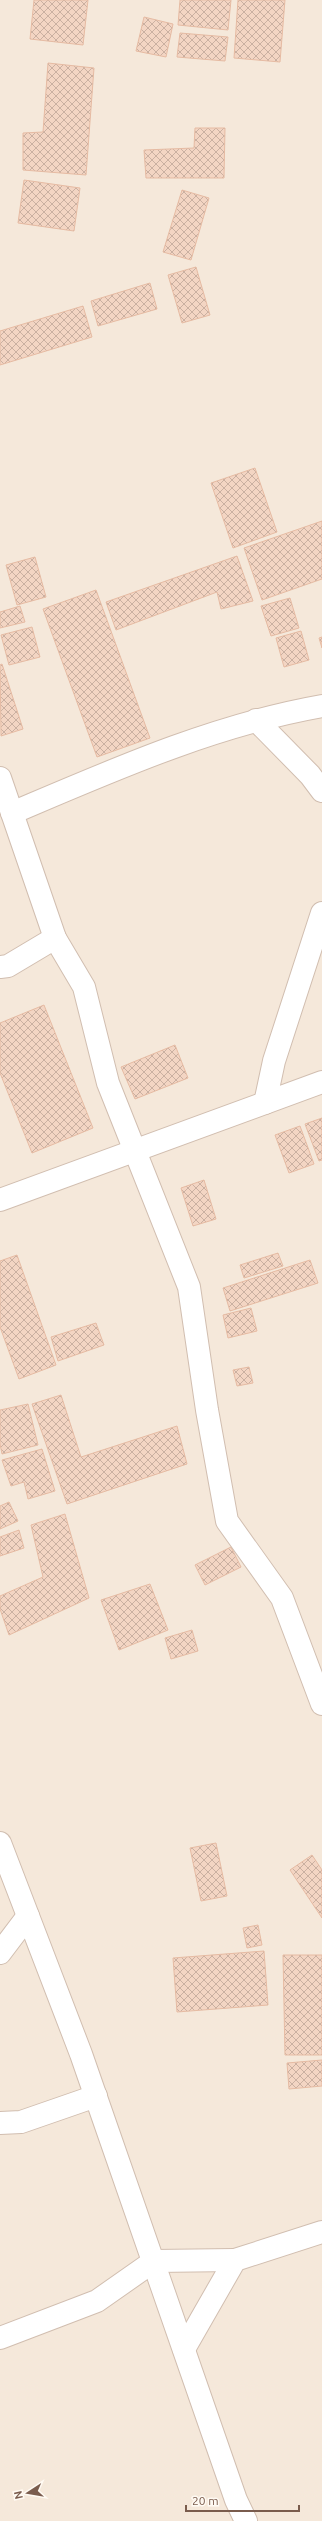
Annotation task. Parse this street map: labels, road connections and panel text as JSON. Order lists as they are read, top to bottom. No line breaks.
{"scale_bar":"20 m","north":"left"}
